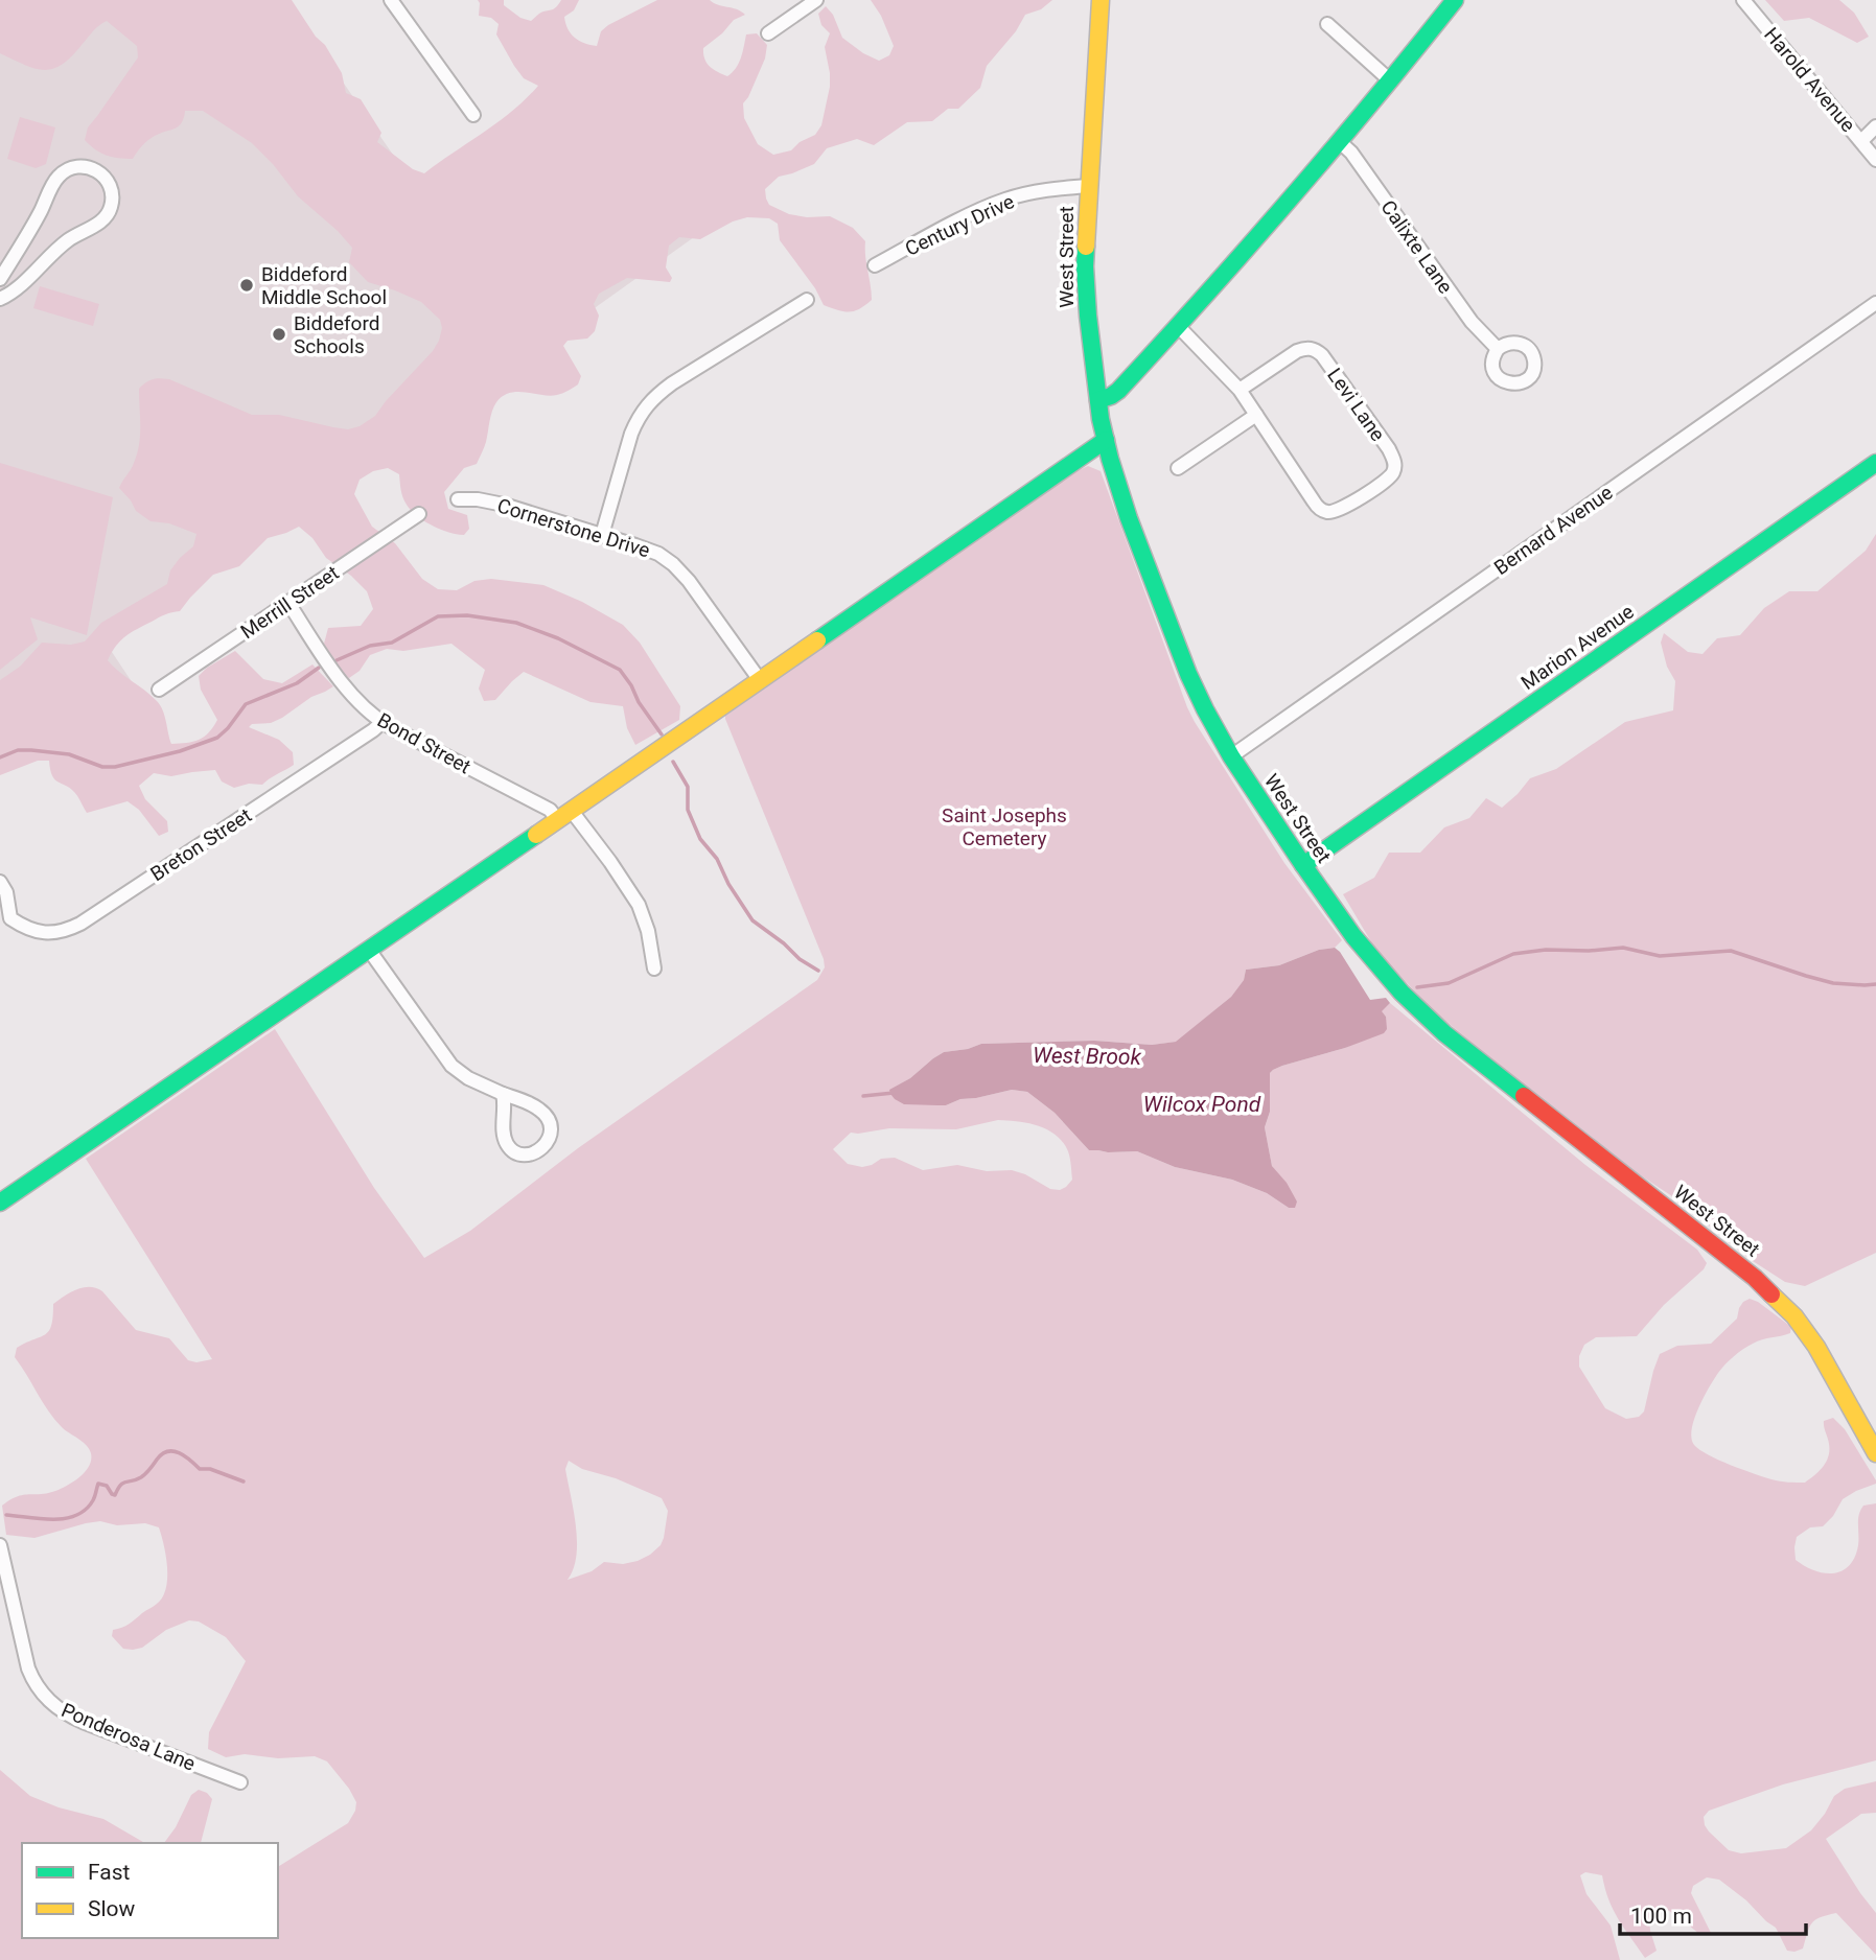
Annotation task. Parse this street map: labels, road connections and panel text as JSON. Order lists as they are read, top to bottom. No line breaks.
{"streets":{"street":["Harold Avenue","Century Drive","Calixte Lane","West Street","Levi Lane","Cornerstone Drive","Bernard Avenue","Merrill Street","Marion Avenue","Bond Street","Breton Street","Ponderosa Lane"]},"crossings":[["Century Drive","West Street"],["West Street","Bernard Avenue"],["West Street","Marion Avenue"],["Merrill Street","Bond Street"],["Bond Street","Breton Street"]],"water":["West Brook","Wilcox Pond"],"parks":["Saint Josephs Cemetery"],"places":["Biddeford Middle School","Biddeford Schools"],"legend":["Fast","Slow"],"scale_bar":"100 m"}
